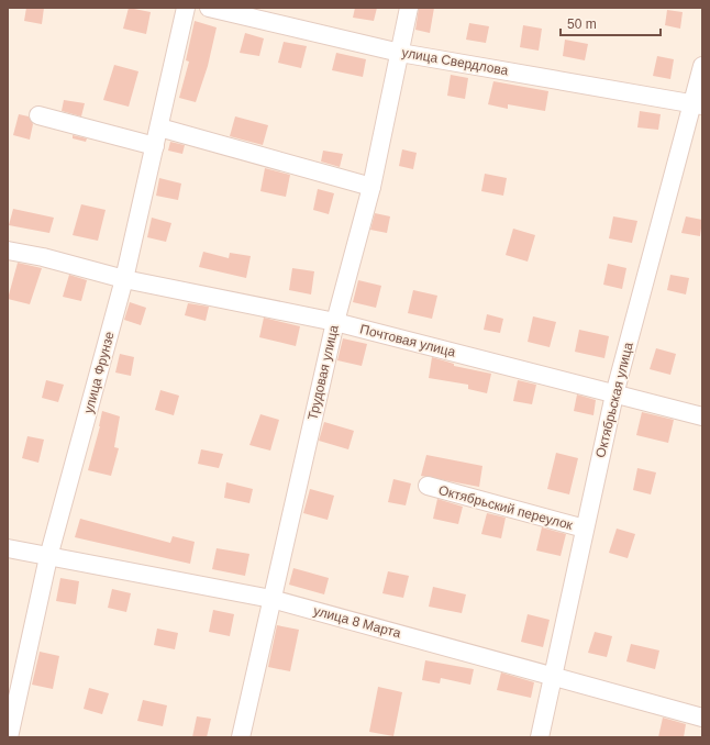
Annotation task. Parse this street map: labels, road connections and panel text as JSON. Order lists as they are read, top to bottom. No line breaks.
{"streets":{"street":["улица Свердлова","Почтовая улица","улица Фрунзе","Трудовая улица","Октябрьская улица","Октябрьский переулок","улица 8 Марта"]},"crossings":[["улица Свердлова","Трудовая улица"],["улица Свердлова","Октябрьская улица"],["Почтовая улица","улица Фрунзе"],["Почтовая улица","Трудовая улица"],["Почтовая улица","Октябрьская улица"],["улица Фрунзе","улица 8 Марта"],["Трудовая улица","улица 8 Марта"],["Октябрьская улица","Октябрьский переулок"],["Октябрьская улица","улица 8 Марта"]],"scale_bar":"50 m"}
